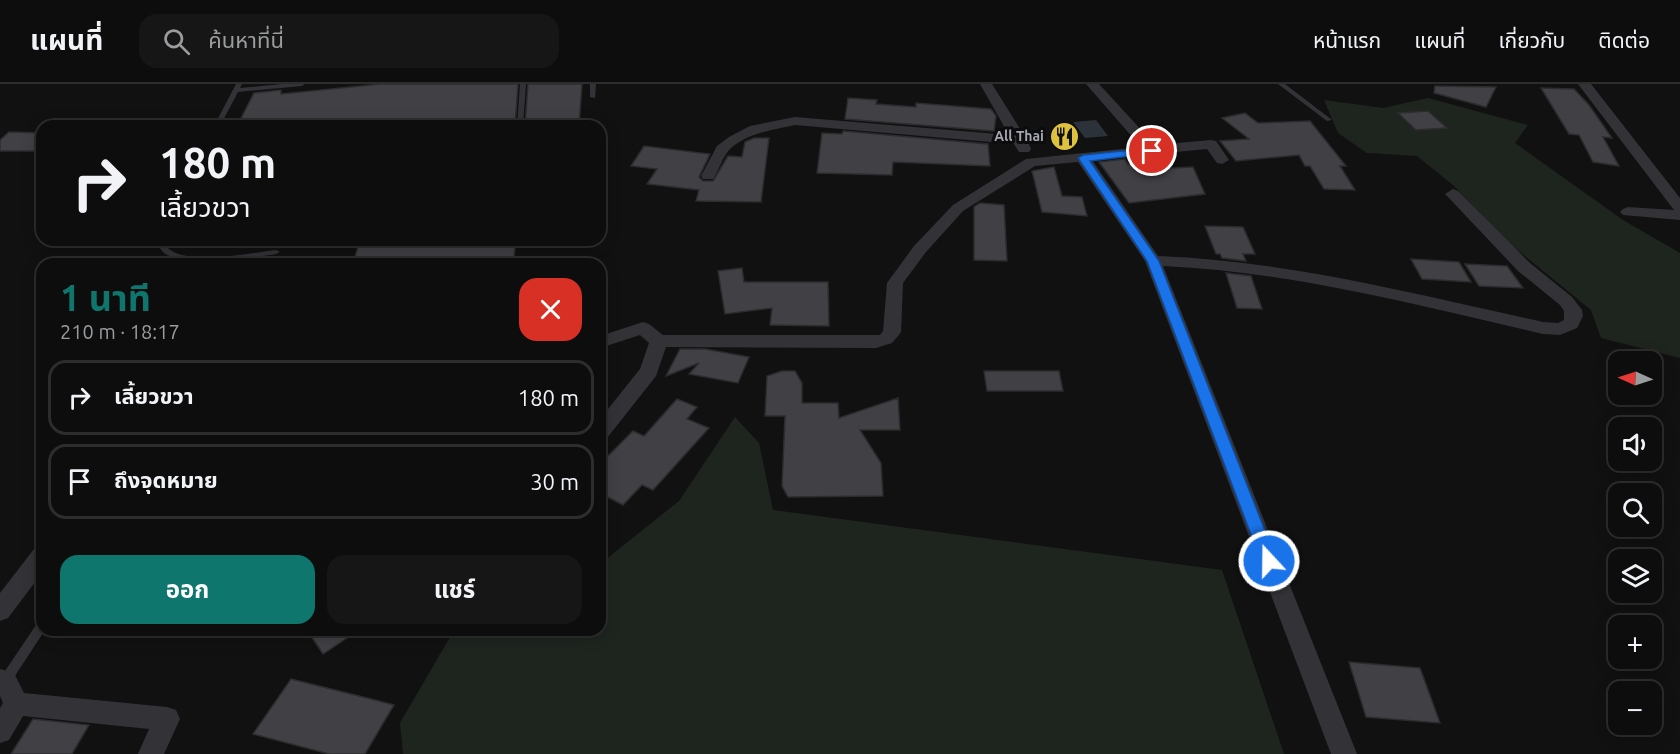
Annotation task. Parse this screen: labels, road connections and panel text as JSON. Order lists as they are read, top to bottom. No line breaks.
{"places":{"restaurant":["All Thai"]},"north":"left","page":{"header":"แผนที่","search":"ค้นหาที่นี่","nav":["หน้าแรก","แผนที่","เกี่ยวกับ","ติดต่อ"],"turn":["180 m","เลี้ยวขวา"],"heading":["1 นาที","210 m · 18:17"],"map_buttons":["+","−"],"list":[{"name":"เลี้ยวขวา","value":"180 m"},{"name":"ถึงจุดหมาย","value":"30 m"}],"buttons":["ออก","แชร์"]}}
